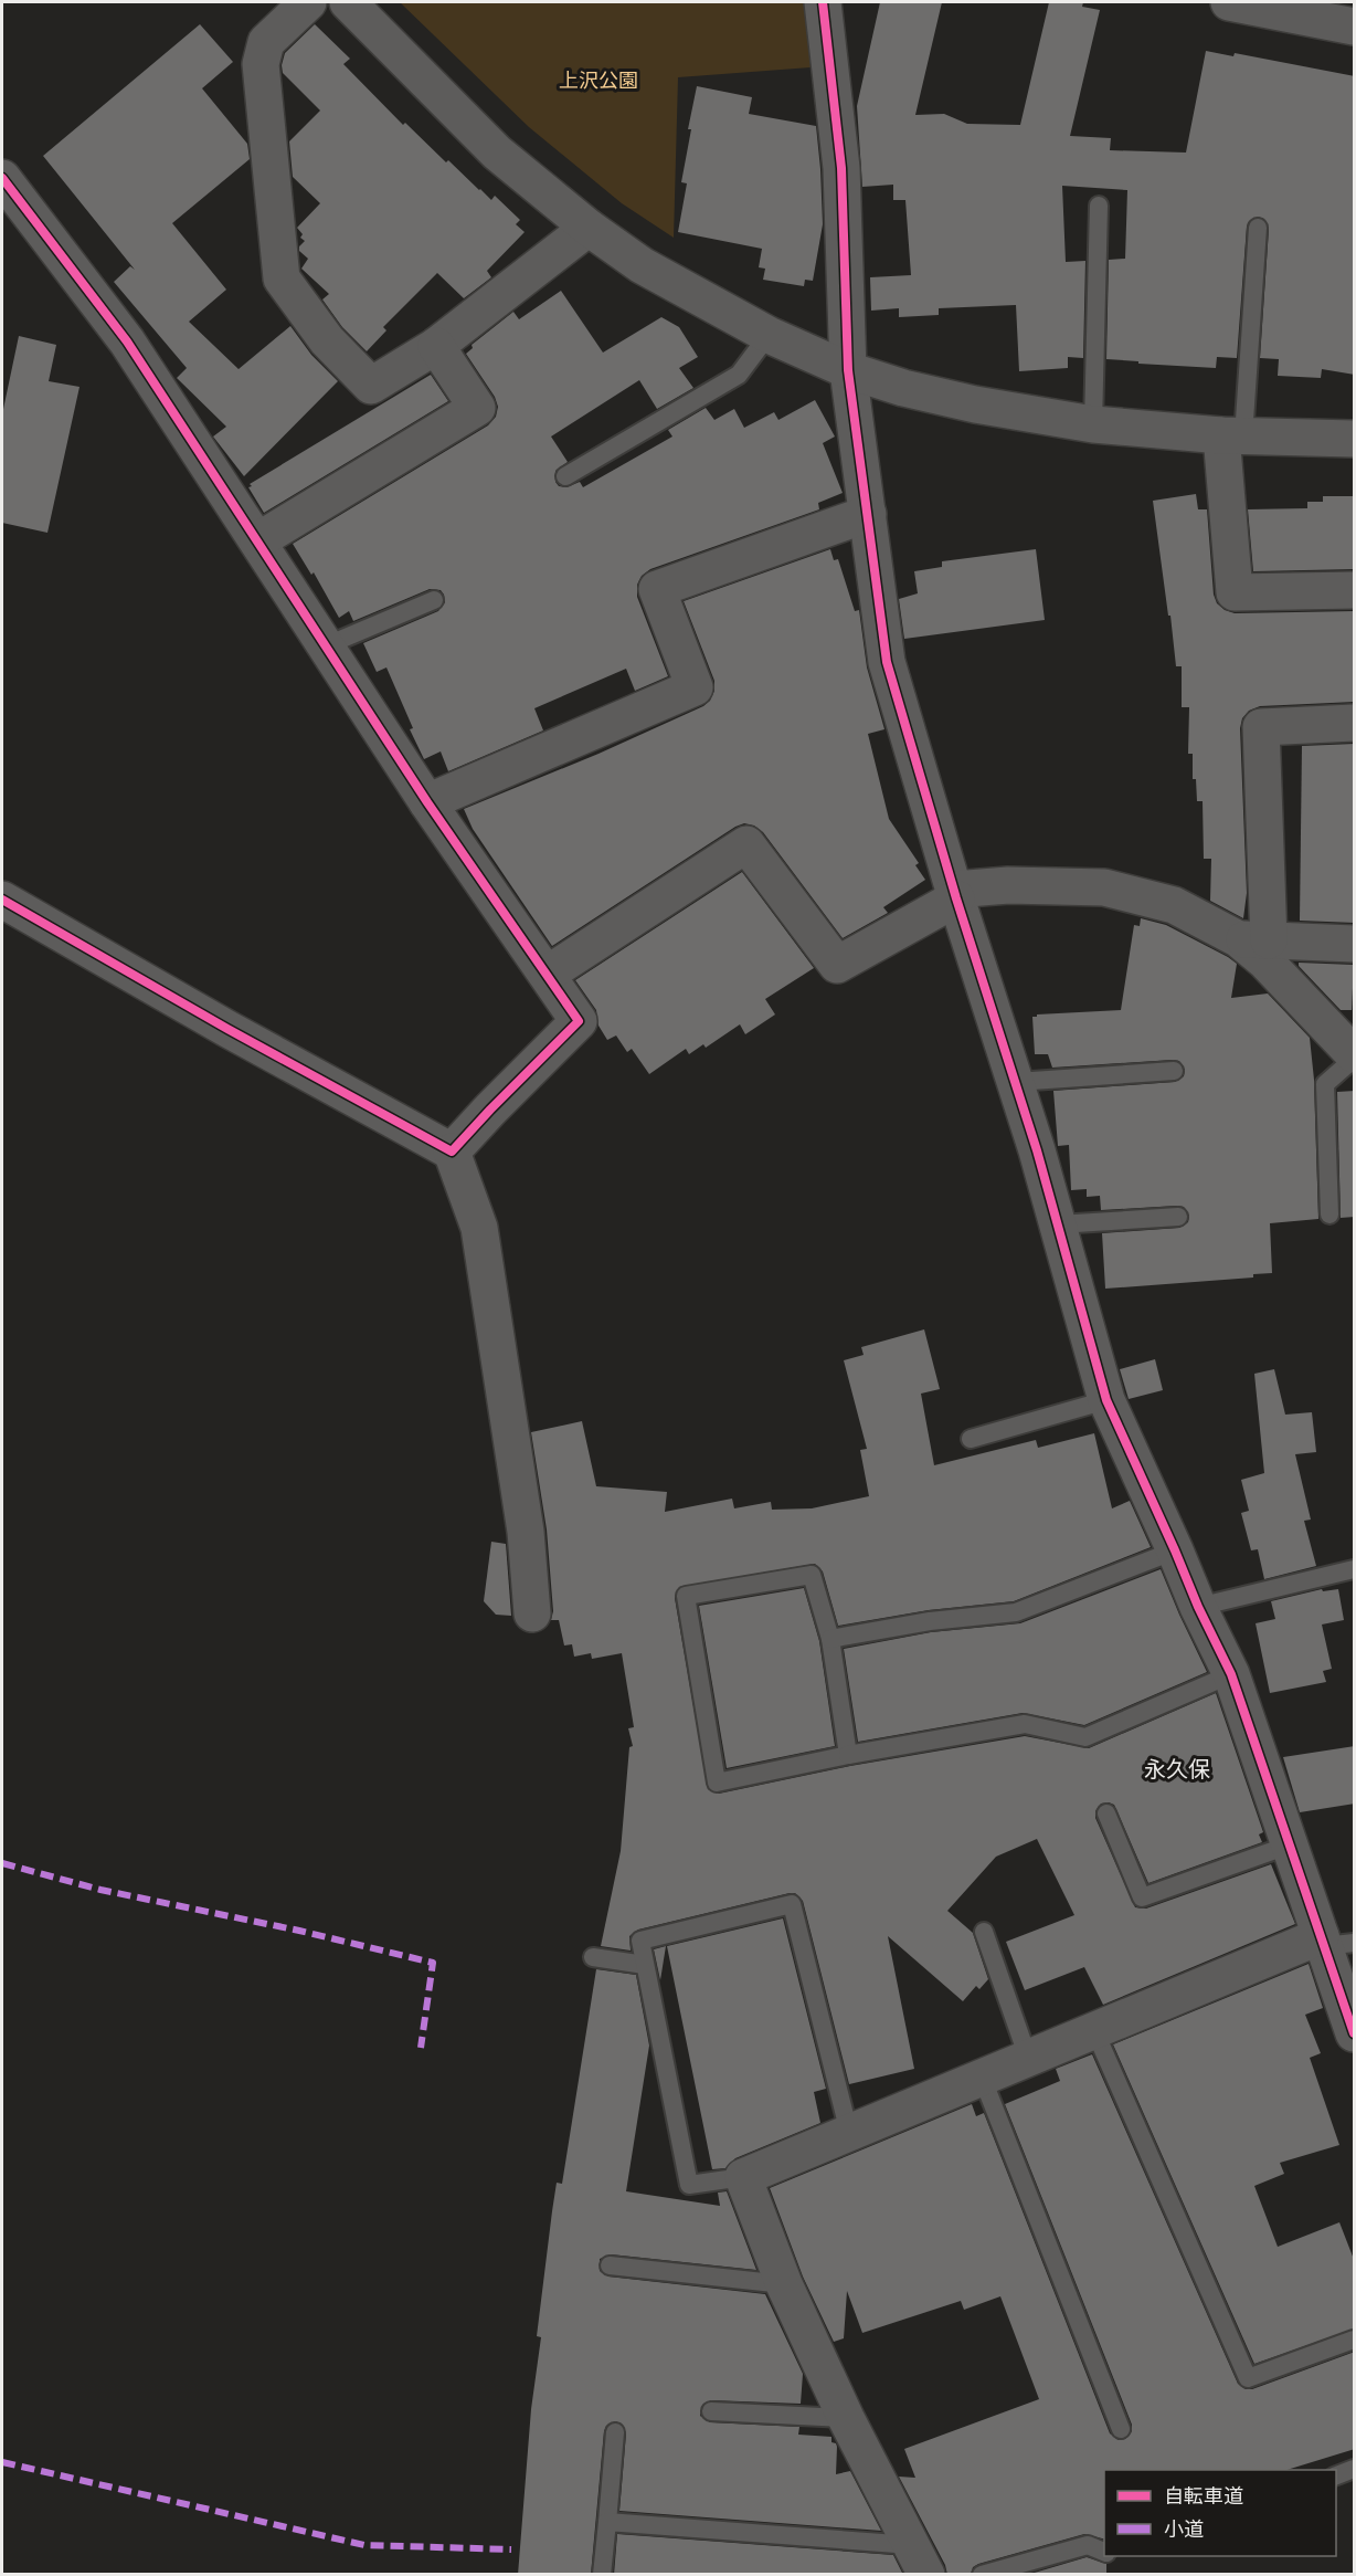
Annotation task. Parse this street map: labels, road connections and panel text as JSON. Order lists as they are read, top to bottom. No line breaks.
{"districts":["永久保"],"parks":["上沢公園"],"legend":["自転車道","小道"]}
